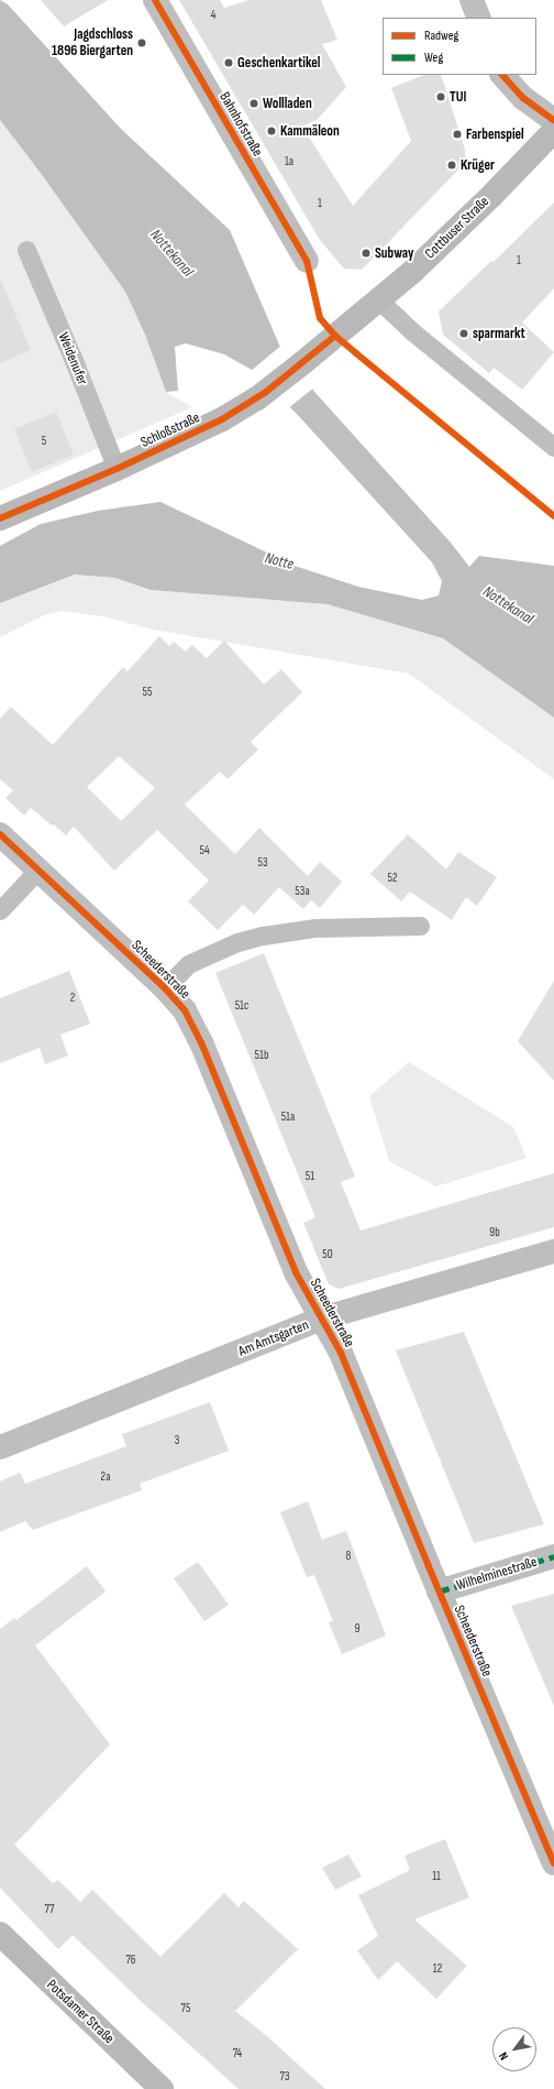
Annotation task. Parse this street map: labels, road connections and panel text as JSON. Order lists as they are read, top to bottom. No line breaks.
{"streets":{"main road":["Cottbuser Straße","Schloßstraße","Potsdamer Straße"],"street":["Bahnhofstraße","Scheederstraße","Am Amtsgarten","Wilhelminestraße"],"lane":["Weidenufer"]},"crossings":[["Cottbuser Straße","Schloßstraße"],["Weidenufer","Schloßstraße"],["Scheederstraße","Am Amtsgarten"],["Scheederstraße","Wilhelminestraße"]],"water":["Nottekanal","Notte"],"places":["Jagdschloss 1896 Biergarten","Geschenkartikel","TUI","Wollladen","Kammäleon","Farbenspiel","Krüger","Subway","sparmarkt"],"house_numbers":["4","1a","1","1","5","55","54","53","52","53a","2","51c","51b","51a","51","9b","50","3","2a","8","9","11","77","76","12","75","74","73"],"legend":["Radweg","Weg"],"north":"bottom left"}
